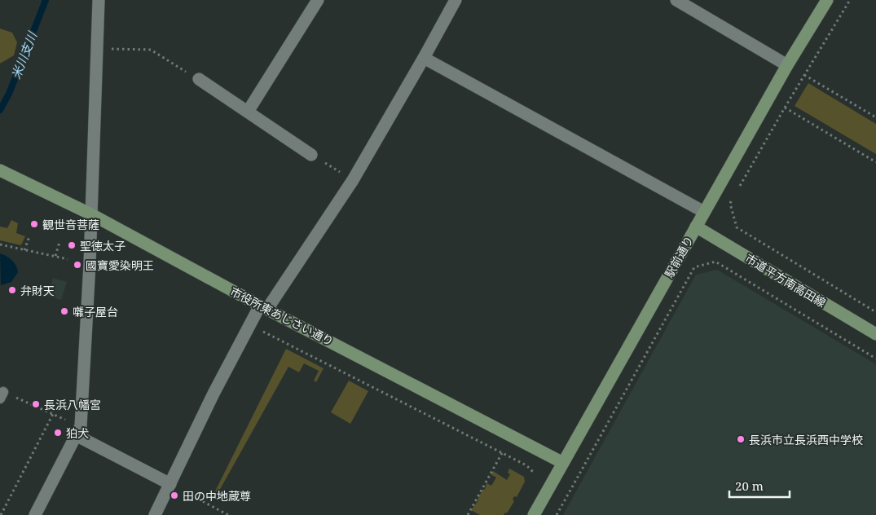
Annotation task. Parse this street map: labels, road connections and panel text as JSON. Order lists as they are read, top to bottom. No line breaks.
{"streets":{"street":["駅前通り","市道平方南高田線","市役所東あじさい通り"]},"crossings":[["駅前通り","市道平方南高田線"],["駅前通り","市役所東あじさい通り"]],"water":["米川支川"],"places":["観世音菩薩","聖徳太子","國寶愛染明王","弁財天","囃子屋台","長浜八幡宮","狛犬","長浜市立長浜西中学校","田の中地蔵尊"],"scale_bar":"20 m"}
